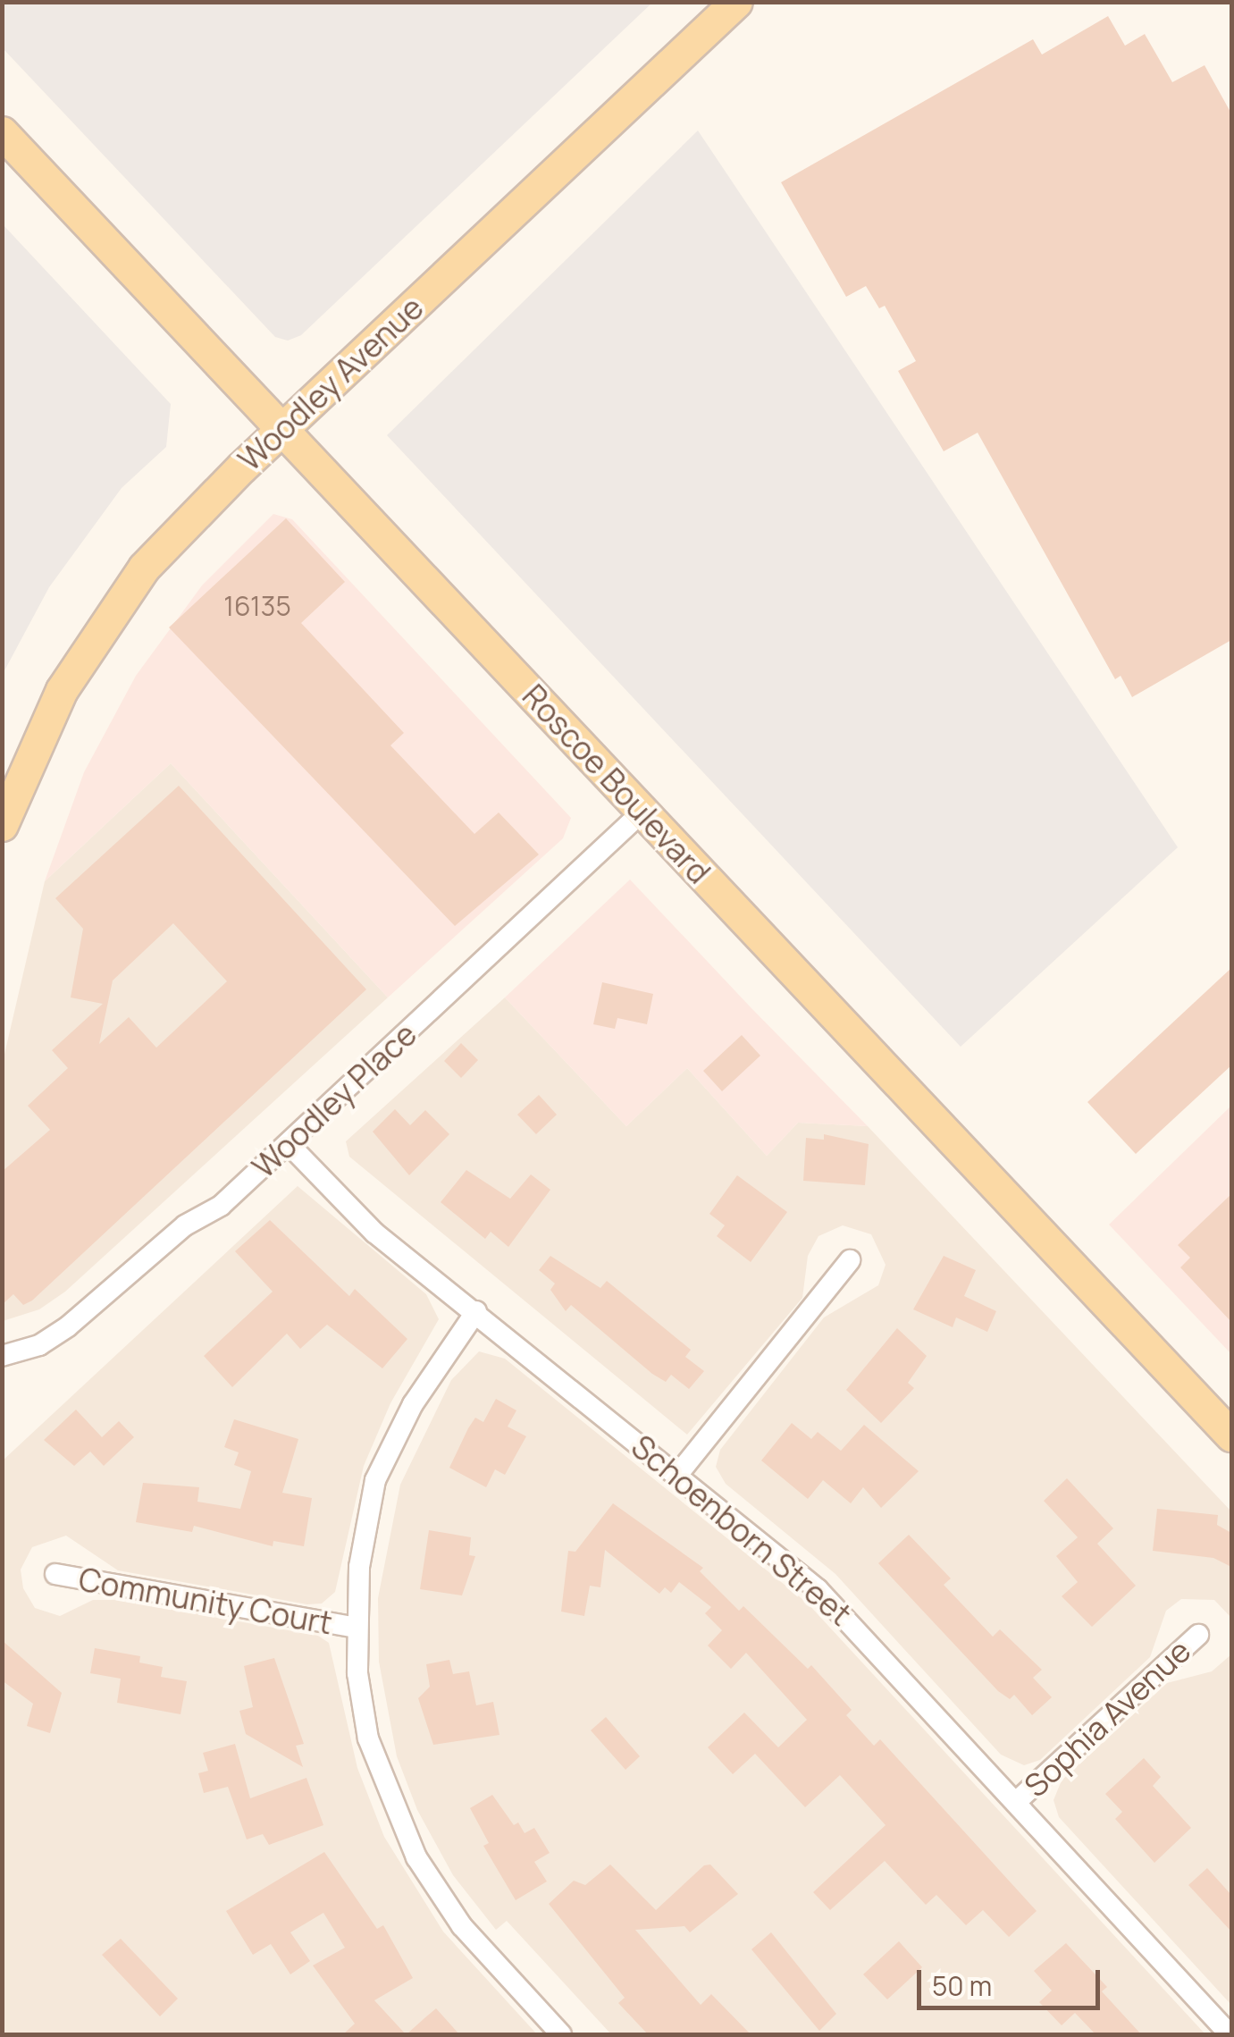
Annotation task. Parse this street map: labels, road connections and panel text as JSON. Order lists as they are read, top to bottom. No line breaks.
{"streets":{"main road":["Woodley Avenue","Roscoe Boulevard"],"street":["Woodley Place","Schoenborn Street","Community Court","Sophia Avenue"]},"crossings":[["Woodley Avenue","Roscoe Boulevard"],["Roscoe Boulevard","Woodley Place"],["Woodley Place","Schoenborn Street"],["Schoenborn Street","Sophia Avenue"]],"house_numbers":["16135"],"scale_bar":"50 m"}
